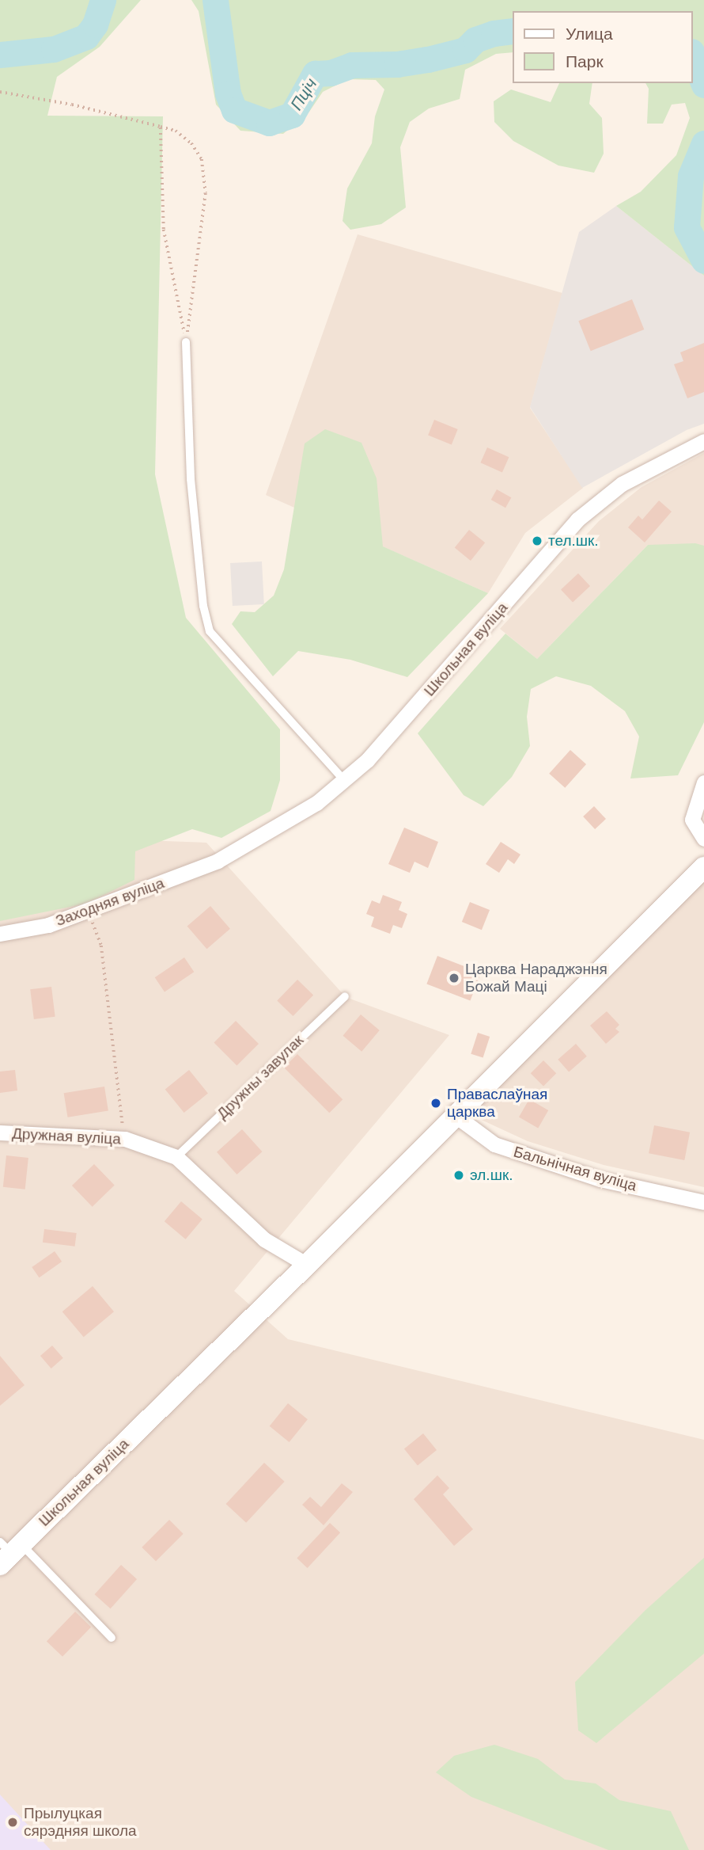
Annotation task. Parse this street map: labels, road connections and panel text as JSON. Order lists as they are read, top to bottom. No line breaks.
{"streets":{"street":["Школьная вуліца","Заходняя вуліца","Дружная вуліца","Бальнічная вуліца"],"lane":["Дружны завулак"]},"crossings":[["Школьная вуліца","Заходняя вуліца"],["Школьная вуліца","Дружная вуліца"],["Дружны завулак","Дружная вуліца"]],"water":["Пціч"],"places":["тел.шк.","Царква Нараджэння Божай Маці","Праваслаўная царква","эл.шк.","Прылуцкая сярэдняя школа"],"legend":["Улица","Парк"]}
